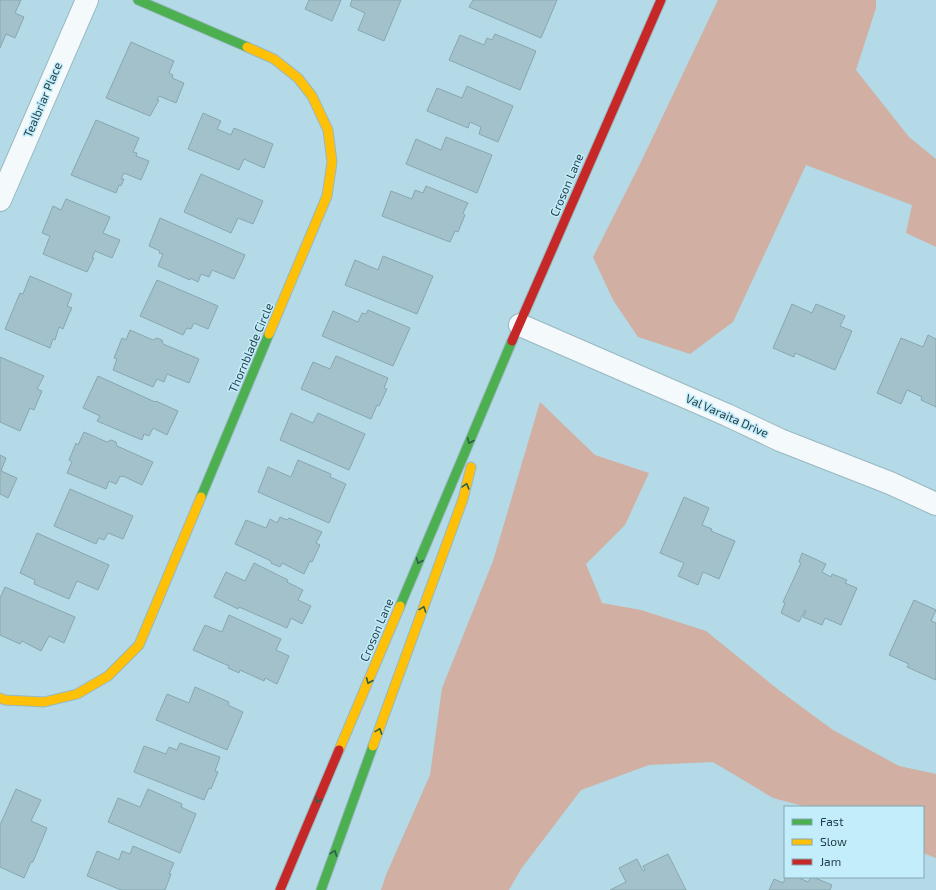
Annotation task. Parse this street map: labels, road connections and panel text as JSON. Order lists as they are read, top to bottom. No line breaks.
{"streets":{"main road":["Croson Lane","Thornblade Circle"],"street":["Tealbriar Place","Val Varaita Drive"]},"crossings":[["Croson Lane","Val Varaita Drive"]],"legend":["Fast","Slow","Jam"]}
